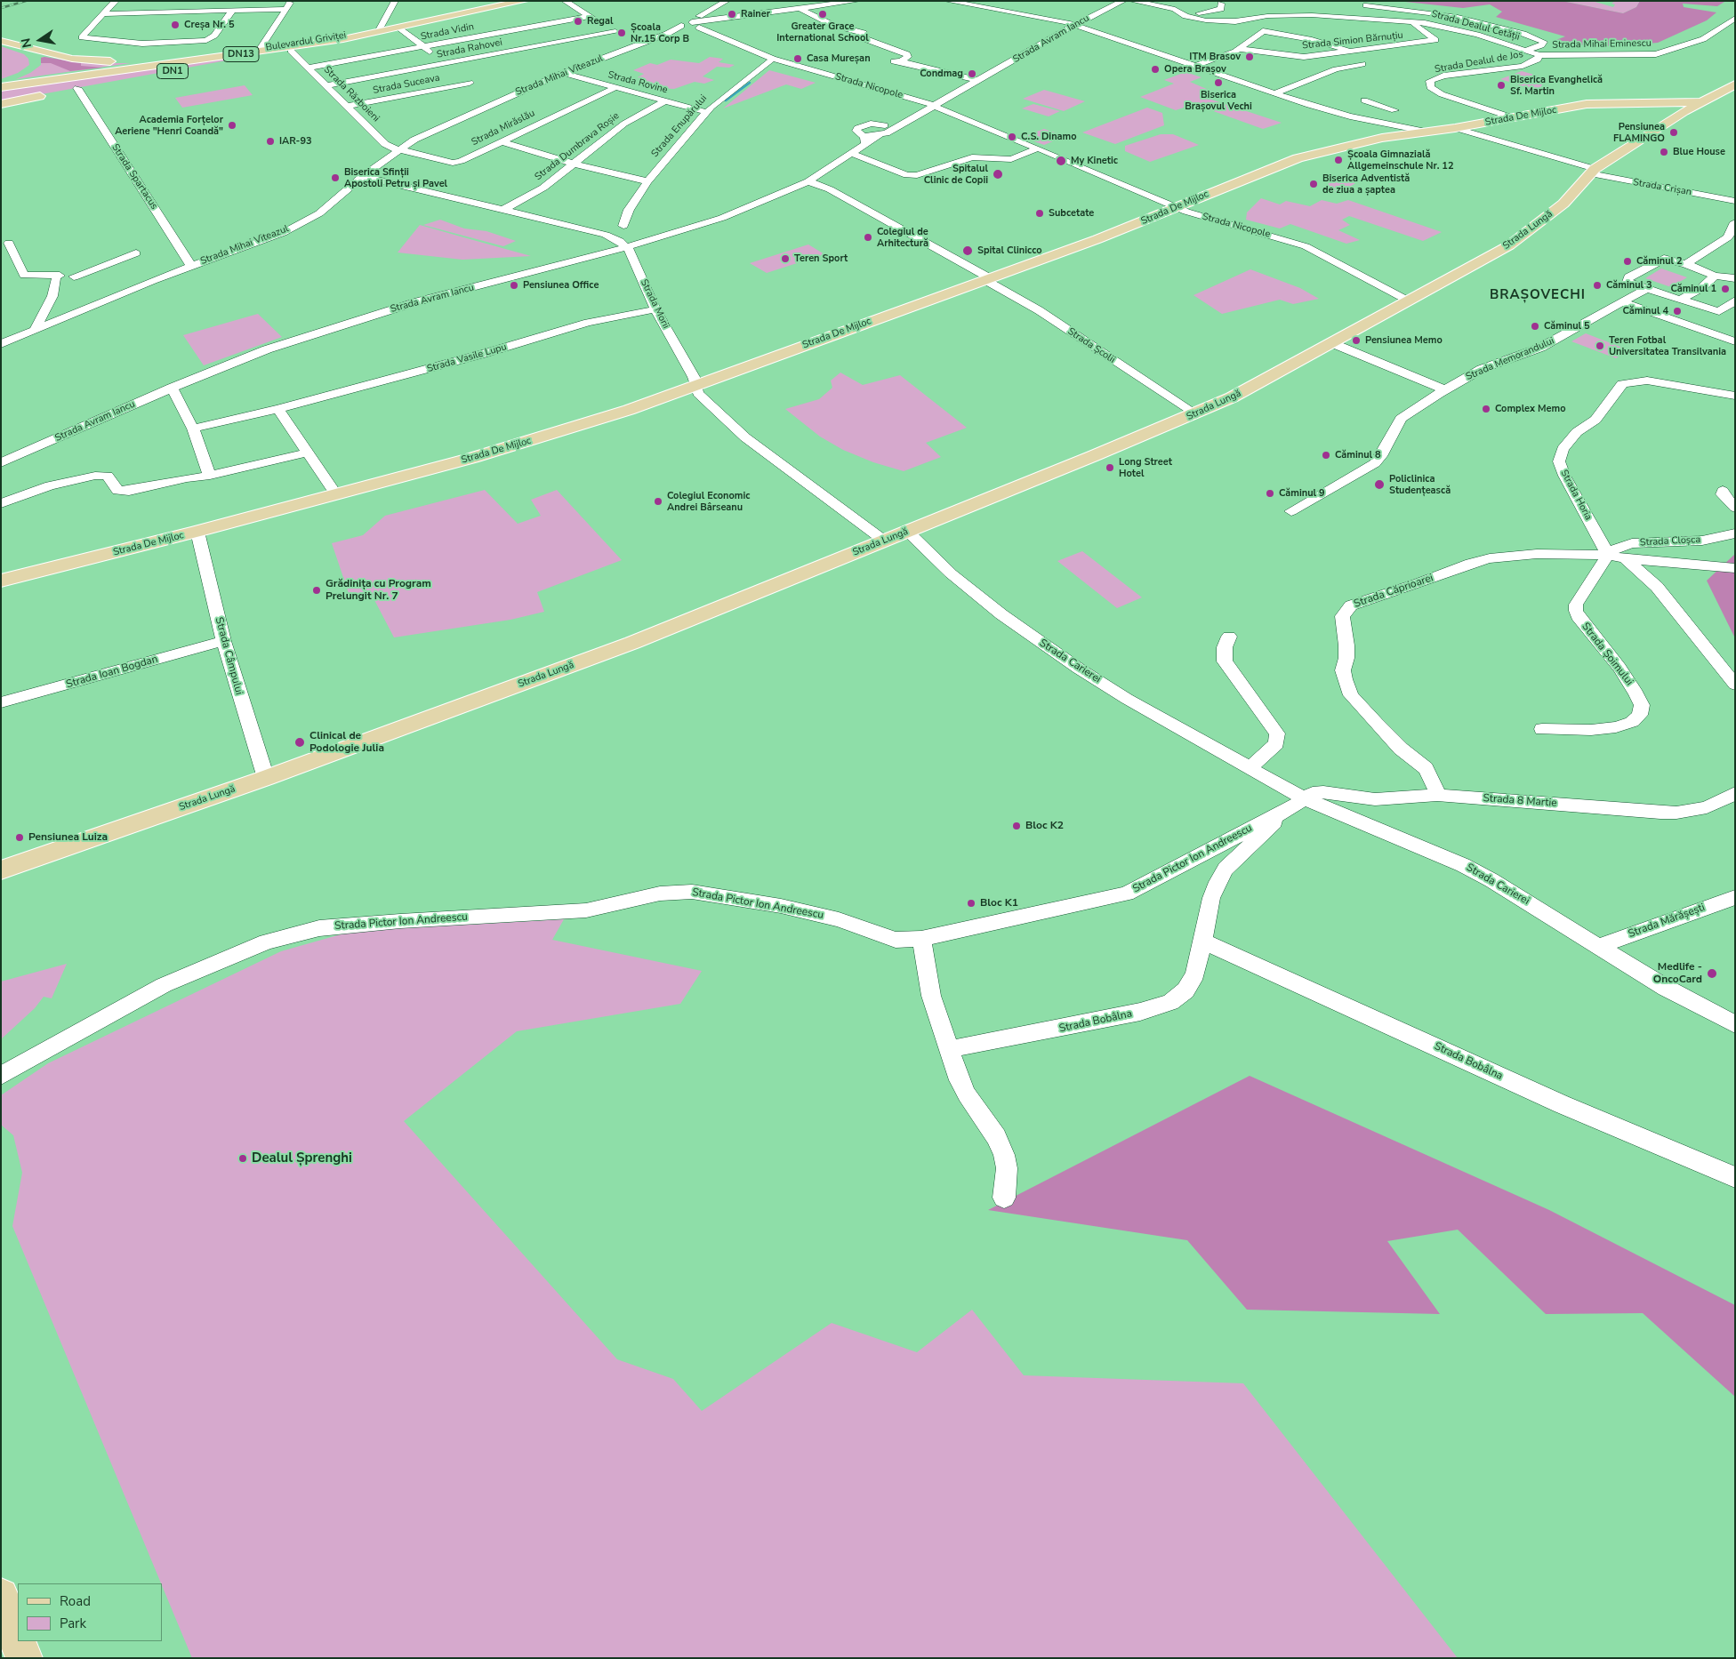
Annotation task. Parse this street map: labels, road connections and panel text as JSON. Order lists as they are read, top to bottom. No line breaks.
{"streets":{"main road":["Bulevardul Griviței","DN13","DN1","Strada De Mijloc","Strada Lungă"],"street":["Strada Dealul Cetății","Strada Vidin","Strada Avram Iancu","Strada Simion Bărnuțiu","Strada Mihai Eminescu","Strada Rahovei","Strada Dealul de Jos","Strada Mihai Viteazul","Strada Rovine","Strada Suceava","Strada Nicopole","Strada Războieni","Strada Enupărului","Strada Mirăslău","Strada Dumbrava Roșie","Strada Spartacus","Strada Crișan","Strada Morii","Strada Școlii","Strada Vasile Lupu","Strada Memorandului","Strada Horia","Strada Cloșca","Strada Căprioarei","Strada Șoimului","Strada Câmpului","Strada Carierei","Strada Ioan Bogdan","Strada 8 Martie","Strada Pictor Ion Andreescu","Strada Mărășești","Strada Bobâlna"]},"crossings":[["Strada Dealul Cetății","Strada Simion Bărnuțiu"],["Strada Dealul Cetății","Strada Mihai Eminescu"],["Strada Dealul Cetății","Strada Dealul de Jos"],["Strada Vidin","Strada Războieni"],["Strada Avram Iancu","Strada Nicopole"],["Strada Avram Iancu","Strada Morii"],["Strada Avram Iancu","Strada Școlii"],["Bulevardul Griviței","DN1"],["Bulevardul Griviței","Strada Războieni"],["Bulevardul Griviței","Strada Spartacus"],["Strada Mihai Eminescu","Strada Dealul de Jos"],["Strada Rahovei","Strada Suceava"],["Strada Rahovei","Strada Războieni"],["Strada Dealul de Jos","Strada De Mijloc"],["Strada Mihai Viteazul","Strada Rovine"],["Strada Mihai Viteazul","Strada Nicopole"],["Strada Mihai Viteazul","Strada Războieni"],["Strada Mihai Viteazul","Strada Mirăslău"],["Strada Mihai Viteazul","Strada Spartacus"],["Strada Rovine","Strada Enupărului"],["Strada Rovine","Strada Mirăslău"],["Strada Rovine","Strada Dumbrava Roșie"],["Strada Suceava","Strada Războieni"],["Strada Nicopole","Strada De Mijloc"],["Strada Nicopole","Strada Enupărului"],["Strada Nicopole","Strada Lungă"],["Strada Războieni","Strada Mirăslău"],["Strada De Mijloc","Strada Crișan"],["Strada De Mijloc","Strada Lungă"],["Strada De Mijloc","Strada Morii"],["Strada De Mijloc","Strada Școlii"],["Strada De Mijloc","Strada Câmpului"],["Strada Crișan","Strada Lungă"],["Strada Lungă","Strada Morii"],["Strada Lungă","Strada Școlii"],["Strada Lungă","Strada Câmpului"],["Strada Lungă","Strada Carierei"],["Strada Morii","Strada Vasile Lupu"],["Strada Horia","Strada Cloșca"],["Strada Horia","Strada Căprioarei"],["Strada Horia","Strada Șoimului"],["Strada Cloșca","Strada Căprioarei"],["Strada Cloșca","Strada Șoimului"],["Strada Căprioarei","Strada Șoimului"],["Strada Căprioarei","Strada 8 Martie"],["Strada Câmpului","Strada Ioan Bogdan"],["Strada Carierei","Strada 8 Martie"],["Strada Carierei","Strada Pictor Ion Andreescu"],["Strada Carierei","Strada Mărășești"],["Strada 8 Martie","Strada Pictor Ion Andreescu"],["Strada Pictor Ion Andreescu","Strada Bobâlna"]],"districts":["BRAȘOVECHI"],"places":["Rainer","Greater Grace International School","Regal","Creșa Nr. 5","Școala Nr.15 Corp B","ITM Brasov","Casa Mureșan","Opera Brașov","Condmag","Biserica Brașovul Vechi","Biserica Evanghelică Sf. Martin","Academia Forțelor Aeriene \"Henri Coandă\"","Pensiunea FLAMINGO","C.S. Dinamo","IAR-93","Blue House","Școala Gimnazială Allgemeinschule Nr. 12","My Kinetic","Spitalul Clinic de Copii","Biserica Sfinții Apostoli Petru și Pavel","Biserica Adventistă de ziua a șaptea","Subcetate","Colegiul de Arhitectură","Spital Clinicco","Teren Sport","Căminul 2","Pensiunea Office","Căminul 3","Căminul 1","Căminul 4","Căminul 5","Pensiunea Memo","Teren Fotbal Universitatea Transilvania","Complex Memo","Căminul 8","Long Street Hotel","Policlinica Studențească","Căminul 9","Colegiul Economic Andrei Bârseanu","Grădinița cu Program Prelungit Nr. 7","Clinical de Podologie Julia","Bloc K2","Pensiunea Luiza","Bloc K1","Medlife - OncoCard","Dealul Șprenghi"],"legend":["Road","Park"],"north":"left"}
